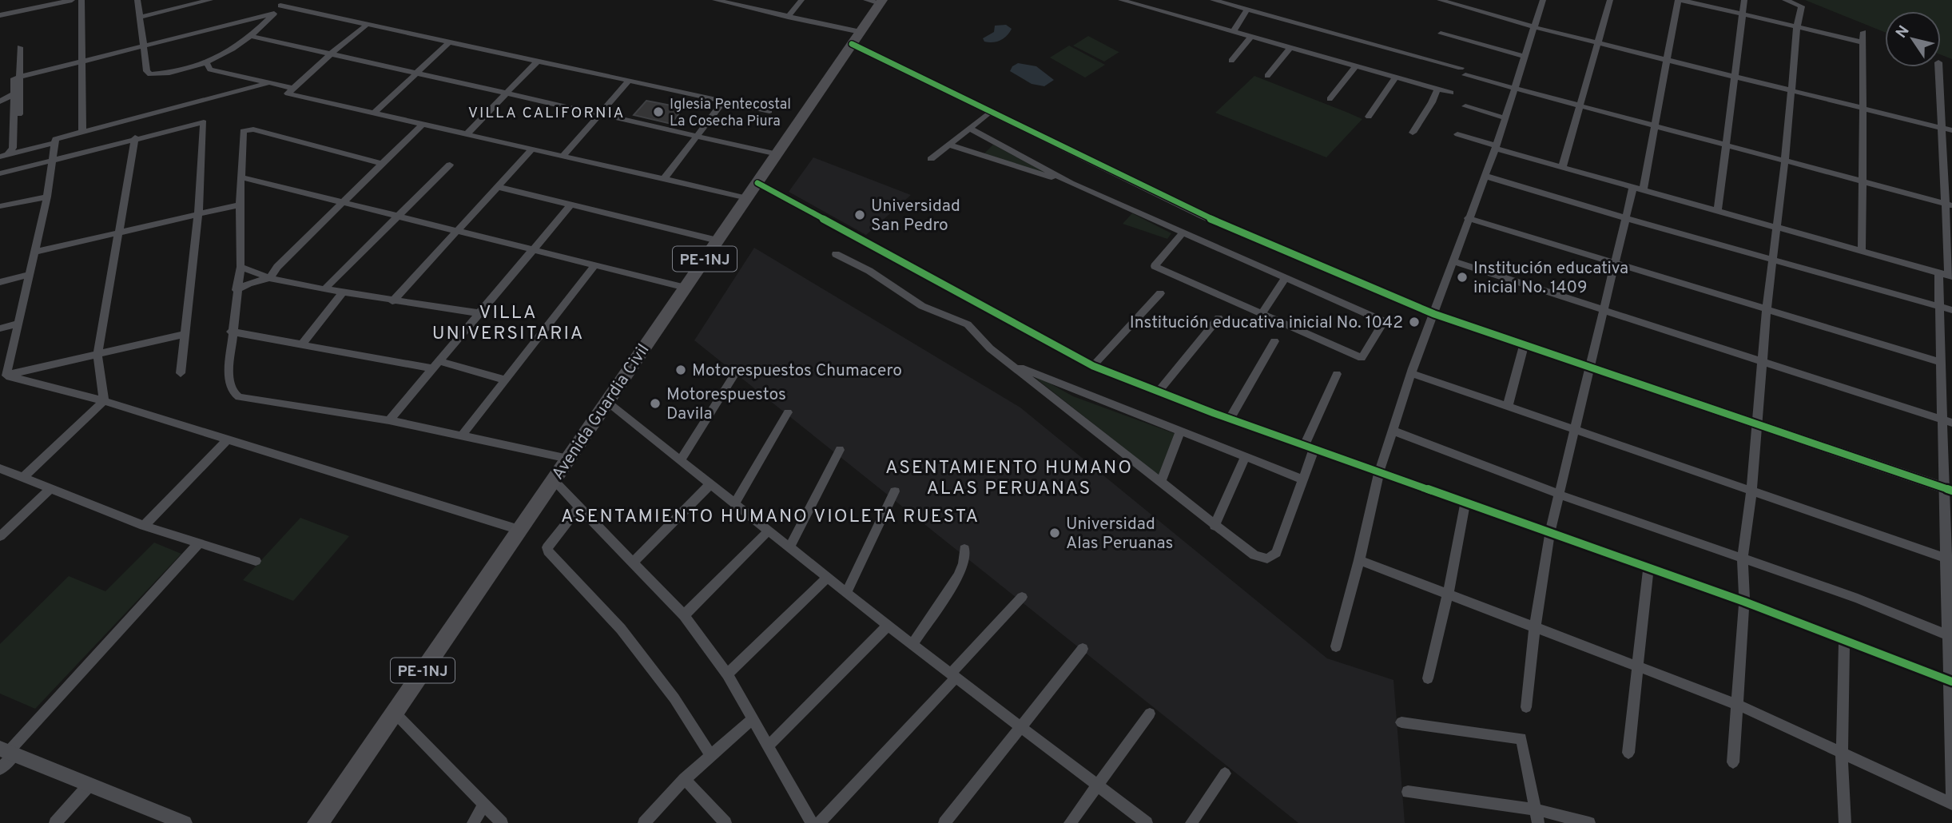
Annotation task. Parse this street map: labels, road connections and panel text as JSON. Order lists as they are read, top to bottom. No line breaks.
{"streets":{"highway":["PE-1NJ","Avenida Guardia Civil"]},"districts":["VILLA CALIFORNIA","VILLA UNIVERSITARIA","ASENTAMIENTO HUMANO ALAS PERUANAS","ASENTAMIENTO HUMANO VIOLETA RUESTA"],"places":["Iglesia Pentecostal La Cosecha Piura","Universidad San Pedro","Institución educativa inicial No. 1409","Institución educativa inicial No. 1042","Motorespuestos Chumacero","Motorespuestos Davila","Universidad Alas Peruanas"],"north":"top left"}
